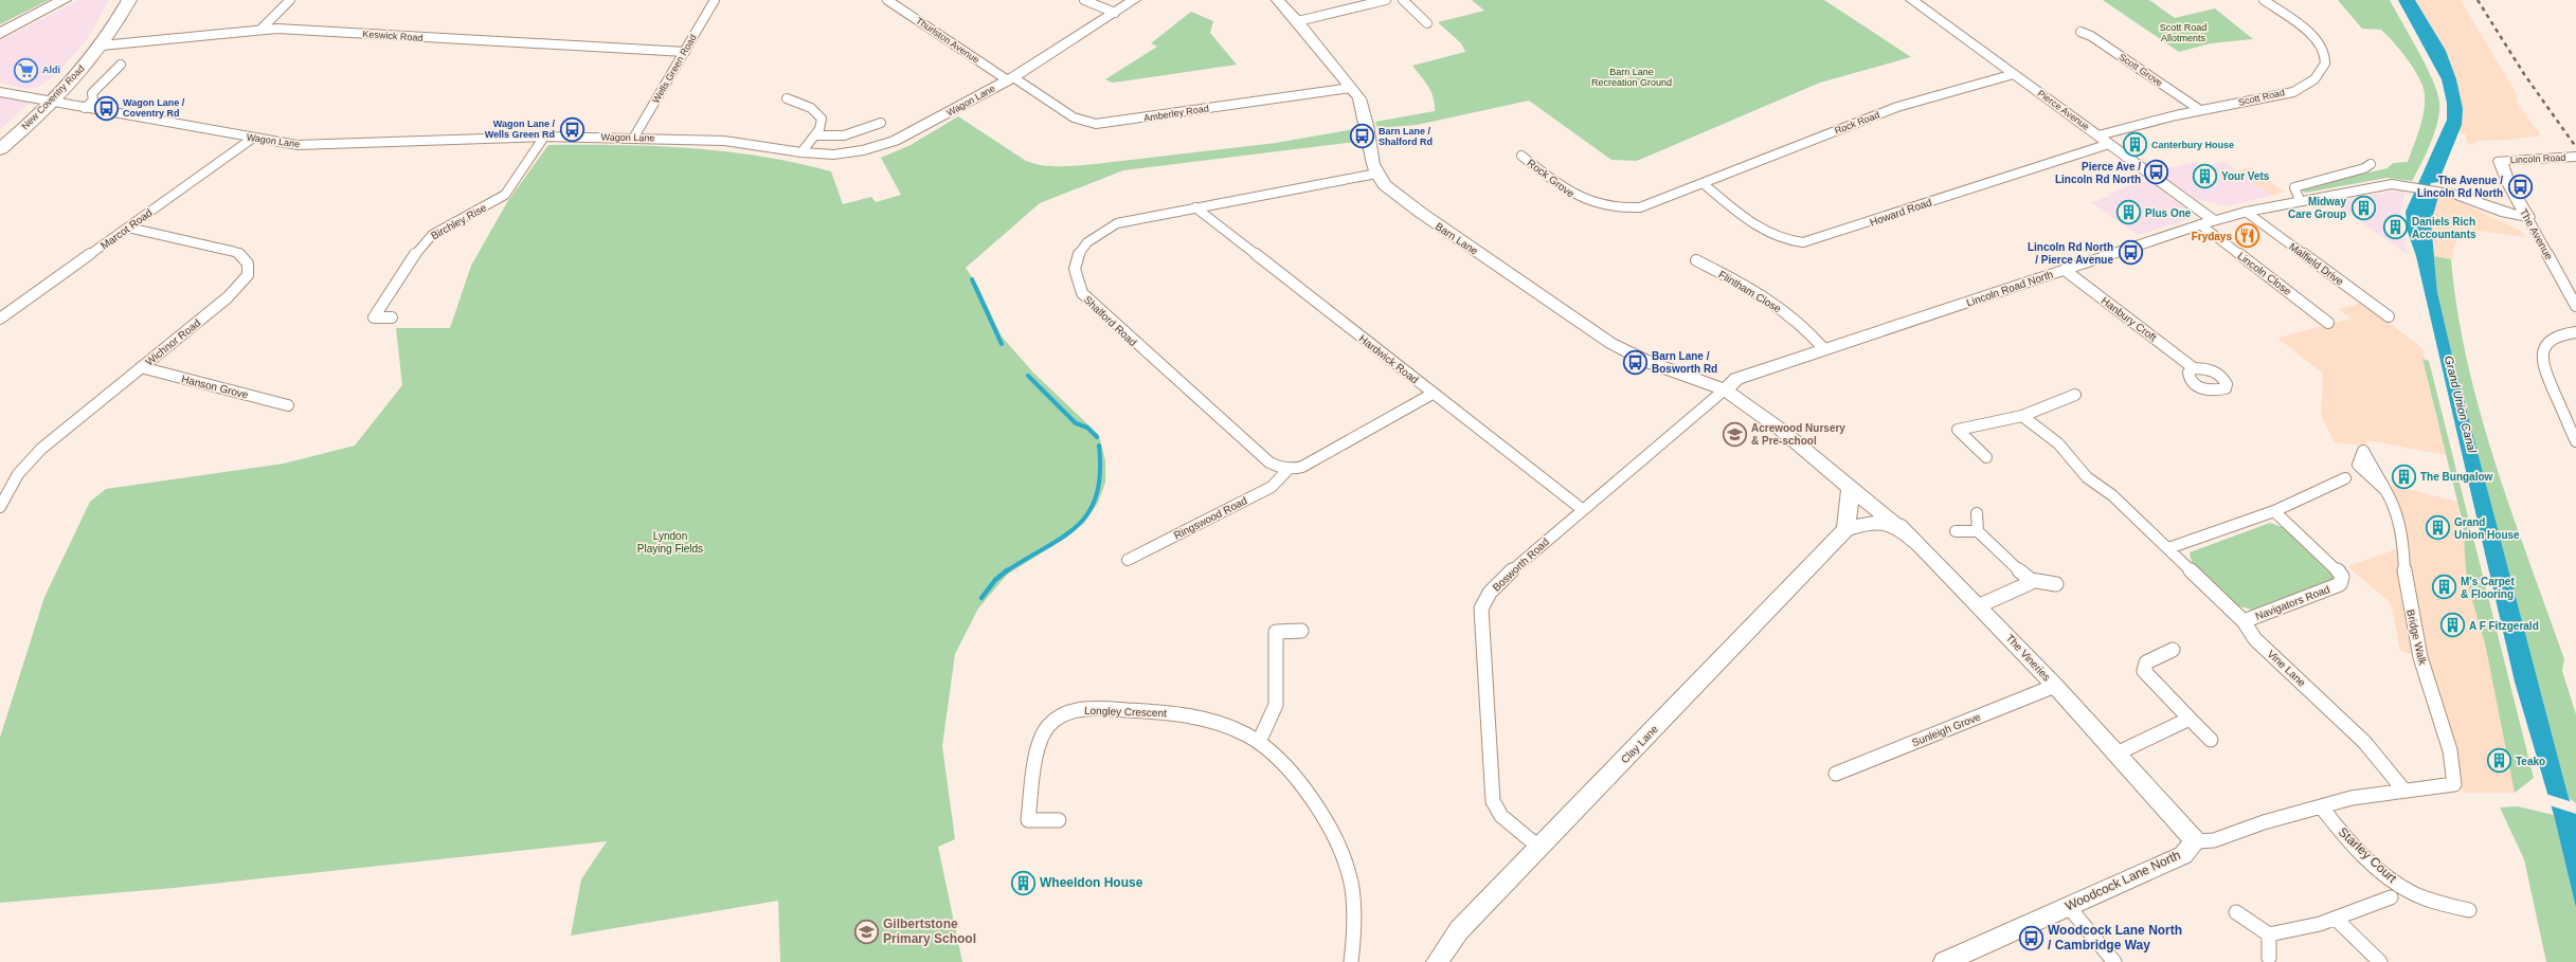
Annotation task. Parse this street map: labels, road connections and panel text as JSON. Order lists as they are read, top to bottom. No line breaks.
{"streets":{"highway":["New Coventry Road"],"street":["Keswick Road","Thurlston Avenue","Wells Green Road","Scott Grove","Scott Road","Wagon Lane","Pierce Avenue","Amberley Road","Rock Road","Lincoln Road","Rock Grove","Howard Road","Birchley Rise","Marcot Road","The Avenue","Barn Lane","Malfield Drive","Lincoln Close","Lincoln Road North","Flintham Close","Hanbury Croft","Shalford Road","Wichnor Road","Hardwick Road","Hanson Grove","Ringswood Road","Bosworth Road","Navigators Road","Bridge Walk","The Vineries","Vine Lane","Longley Crescent","Sunleigh Grove","Clay Lane","Starley Court","Woodcock Lane North"]},"crossings":[["Keswick Road","Wells Green Road"],["Keswick Road","New Coventry Road"],["Thurlston Avenue","Wagon Lane"],["Thurlston Avenue","Amberley Road"],["Wells Green Road","Wagon Lane"],["Scott Grove","Scott Road"],["New Coventry Road","Wagon Lane"],["Scott Road","Pierce Avenue"],["Wagon Lane","Amberley Road"],["Wagon Lane","Birchley Rise"],["Wagon Lane","Marcot Road"],["Pierce Avenue","Rock Road"],["Pierce Avenue","Howard Road"],["Pierce Avenue","Lincoln Close"],["Pierce Avenue","Lincoln Road North"],["Amberley Road","Barn Lane"],["Rock Road","Rock Grove"],["Rock Road","Howard Road"],["Lincoln Road","The Avenue"],["Rock Grove","Howard Road"],["Marcot Road","Wichnor Road"],["The Avenue","Lincoln Road North"],["Barn Lane","Lincoln Road North"],["Barn Lane","Shalford Road"],["Barn Lane","Bosworth Road"],["Malfield Drive","Lincoln Road North"],["Lincoln Close","Lincoln Road North"],["Lincoln Road North","Flintham Close"],["Lincoln Road North","Hanbury Croft"],["Lincoln Road North","Bosworth Road"],["Shalford Road","Hardwick Road"],["Shalford Road","Ringswood Road"],["Wichnor Road","Hanson Grove"],["Hardwick Road","Bosworth Road"],["Bosworth Road","Clay Lane"],["Navigators Road","Vine Lane"],["Bridge Walk","Vine Lane"],["The Vineries","Sunleigh Grove"],["The Vineries","Woodcock Lane North"]],"water":["Grand Union Canal"],"parks":["Scott Road Allotments","Barn Lane Recreation Ground","Lyndon Playing Fields"],"places":{"supermarket":["Aldi"],"bus stop":["Wagon Lane / Coventry Rd","Wagon Lane / Wells Green Rd","Barn Lane / Shalford Rd","Pierce Ave / Lincoln Rd North","The Avenue / Lincoln Rd North","Lincoln Rd North / Pierce Avenue","Barn Lane / Bosworth Rd","Woodcock Lane North / Cambridge Way"],"building":["Canterbury House","Your Vets","Midway Care Group","Plus One","Daniels Rich Accountants","The Bungalow","Grand Union House","M's Carpet & Flooring","A F Fitzgerald","Teako","Wheeldon House"],"restaurant":["Frydays"],"school or university":["Acrewood Nursery & Pre-school","Gilbertstone Primary School"]}}
